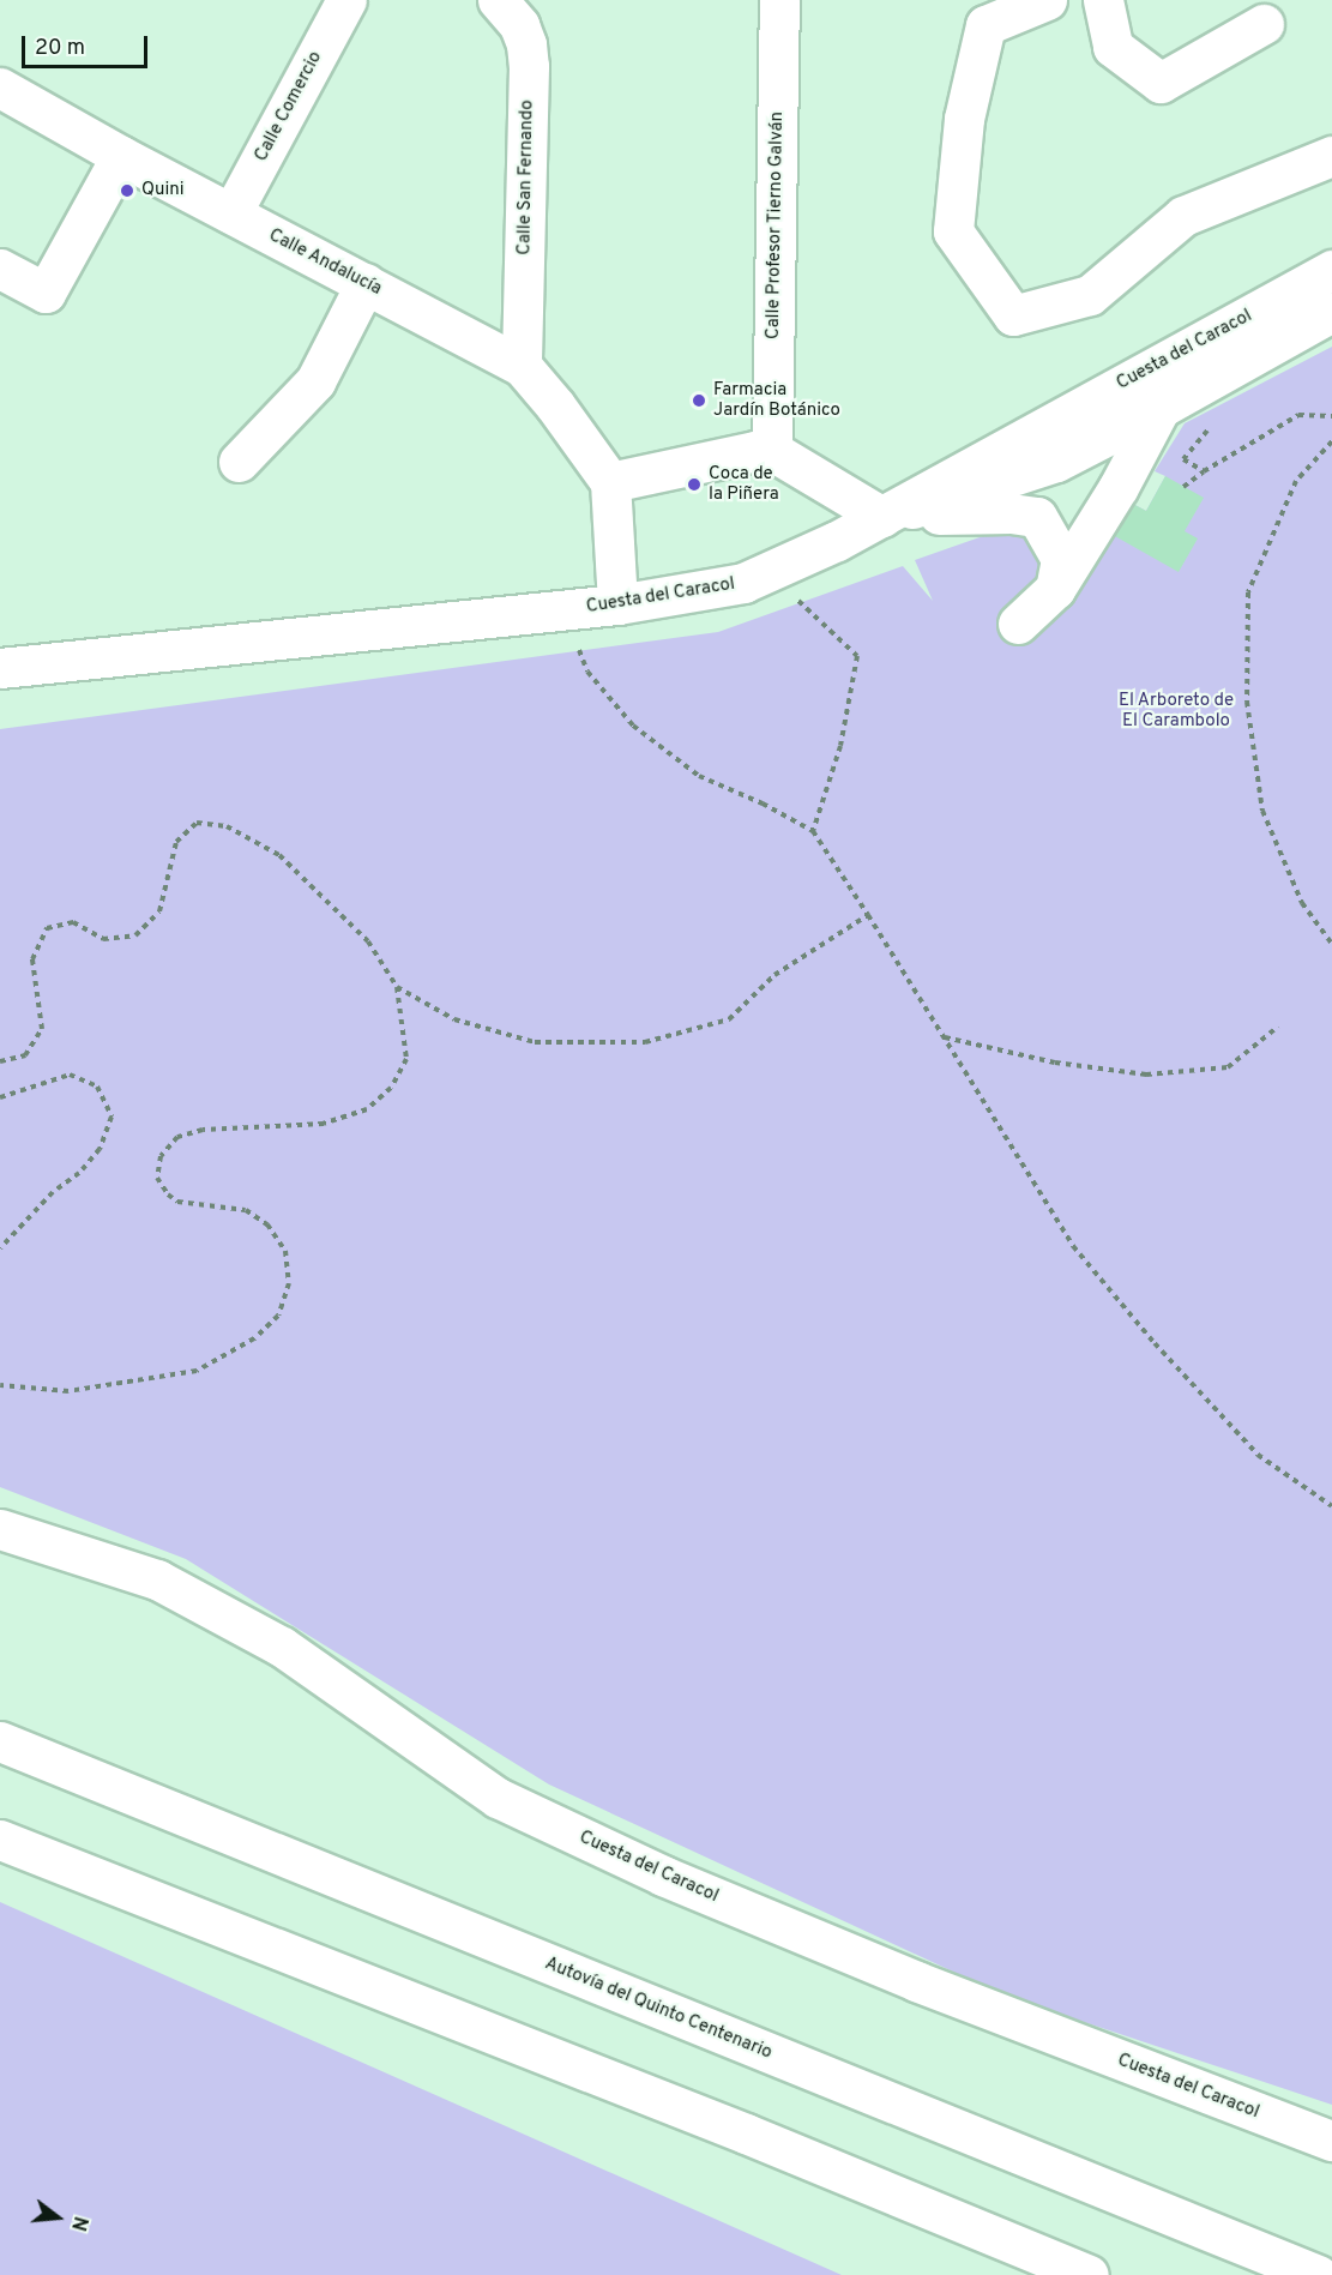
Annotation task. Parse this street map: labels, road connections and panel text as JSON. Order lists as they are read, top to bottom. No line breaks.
{"streets":{"main road":["Calle Comercio","Calle San Fernando","Calle Profesor Tierno Galván","Calle Andalucía","Cuesta del Caracol","Autovía del Quinto Centenario"]},"crossings":[["Calle Comercio","Calle Andalucía"],["Calle San Fernando","Calle Andalucía"]],"parks":["El Arboreto de El Carambolo"],"places":["Quini","Farmacia Jardín Botánico","Coca de la Piñera"],"scale_bar":"20 m","north":"right"}
